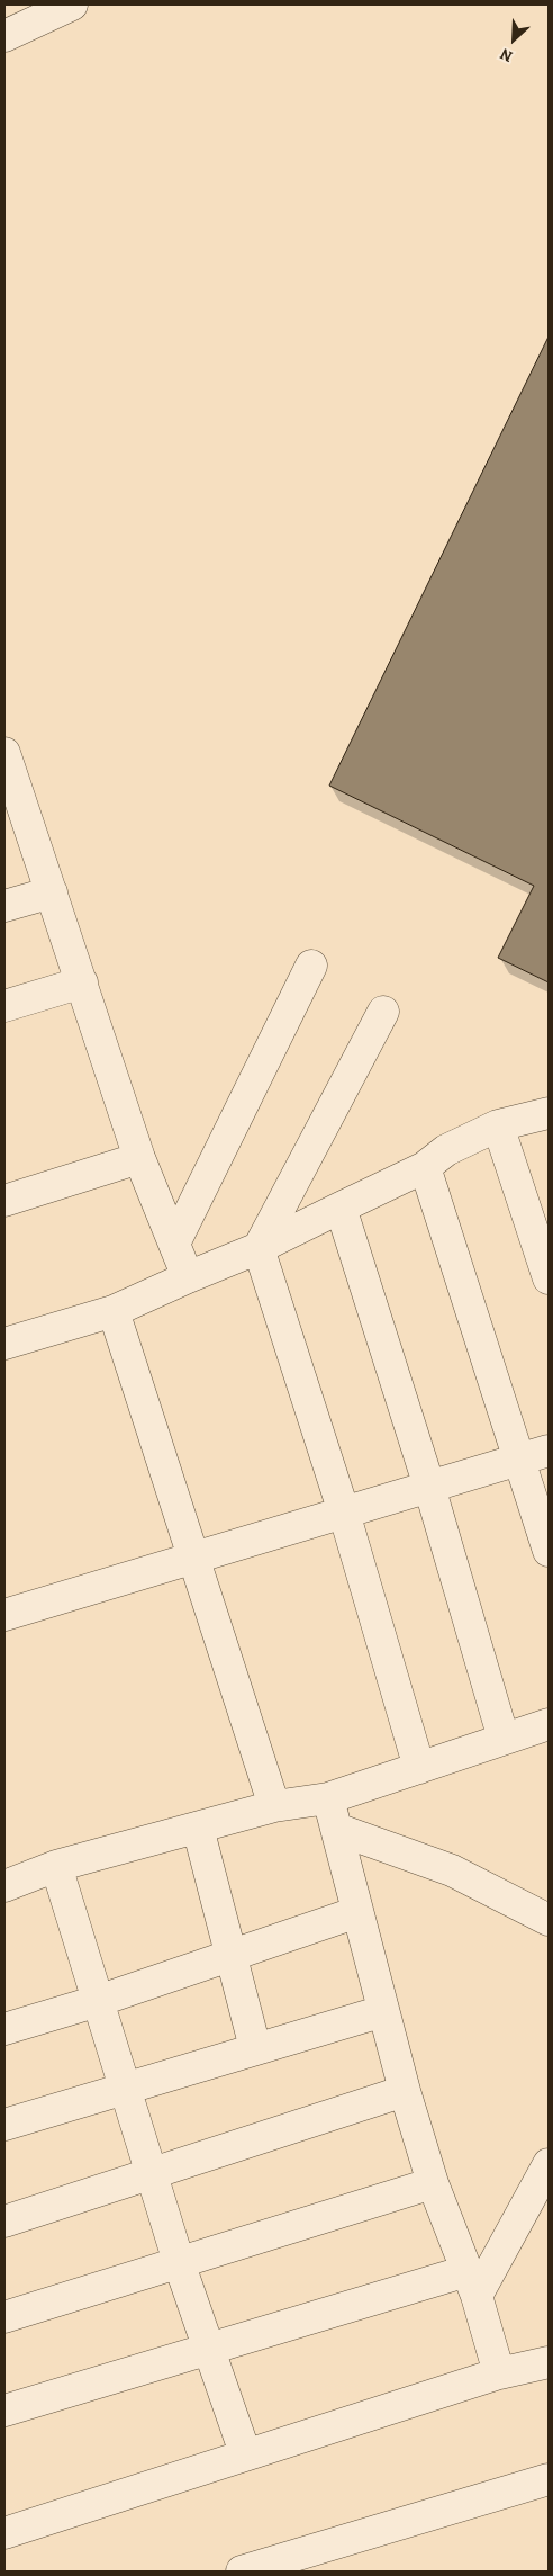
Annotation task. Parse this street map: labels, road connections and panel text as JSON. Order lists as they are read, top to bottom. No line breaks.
{"north":"bottom left"}
